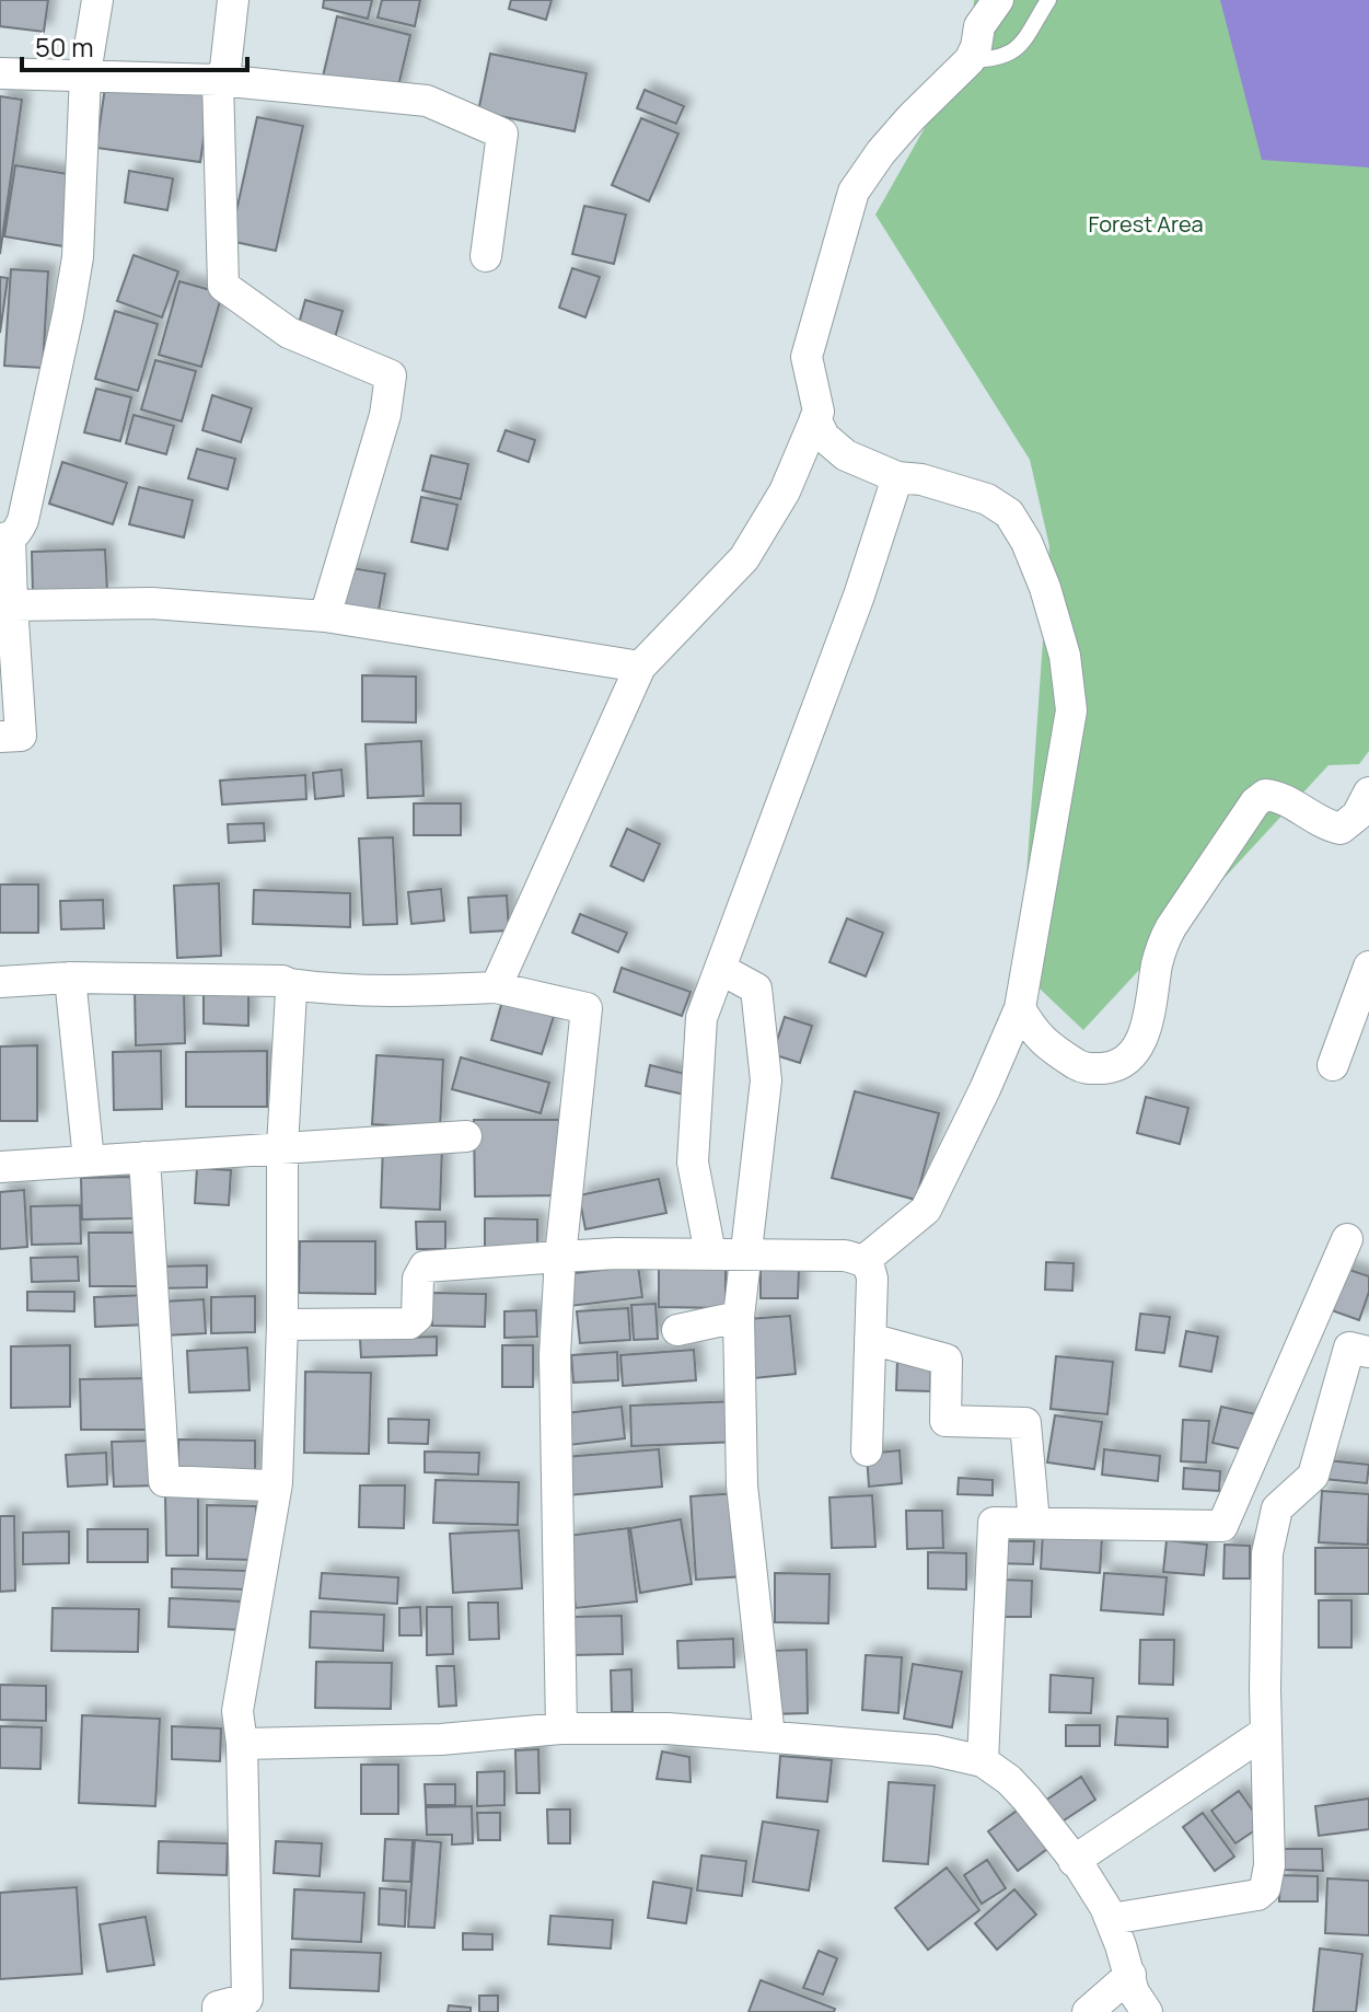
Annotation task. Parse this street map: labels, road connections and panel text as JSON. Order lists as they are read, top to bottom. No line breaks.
{"parks":["Forest Area"],"scale_bar":"50 m"}
